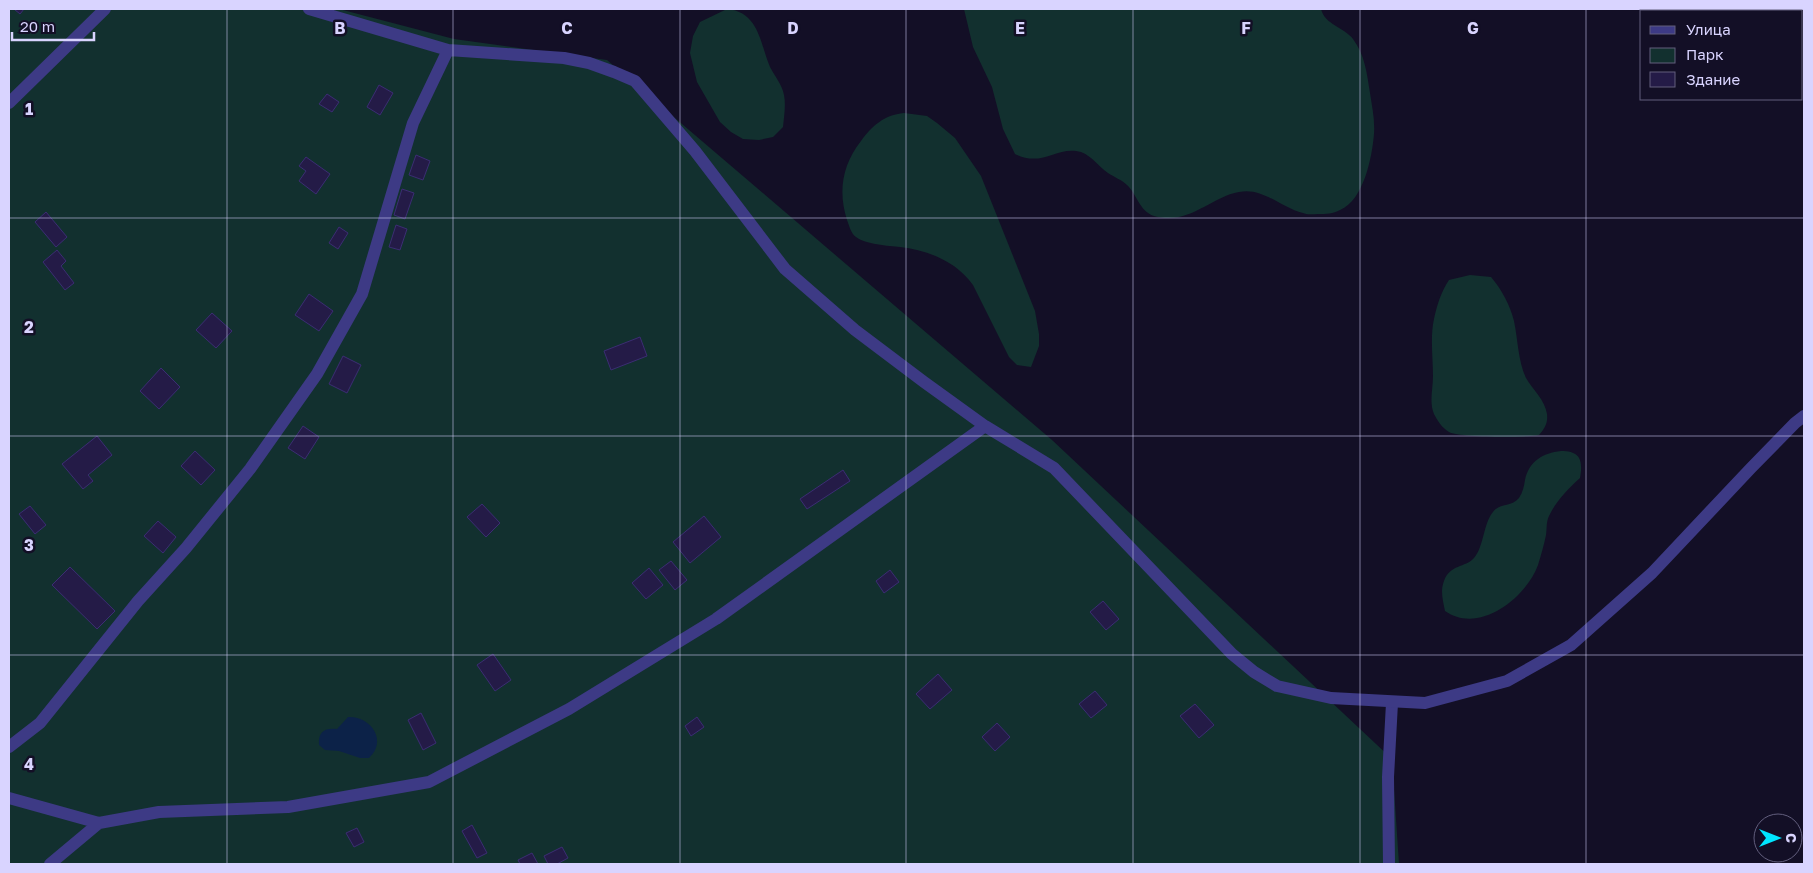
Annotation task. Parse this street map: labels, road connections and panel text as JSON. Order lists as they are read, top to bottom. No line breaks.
{"legend":["Улица","Парк","Здание"],"scale_bar":"20 m","north":"right","grid":{"columns":["B","C","D","E","F","G"],"rows":["1","2","3","4"]}}
